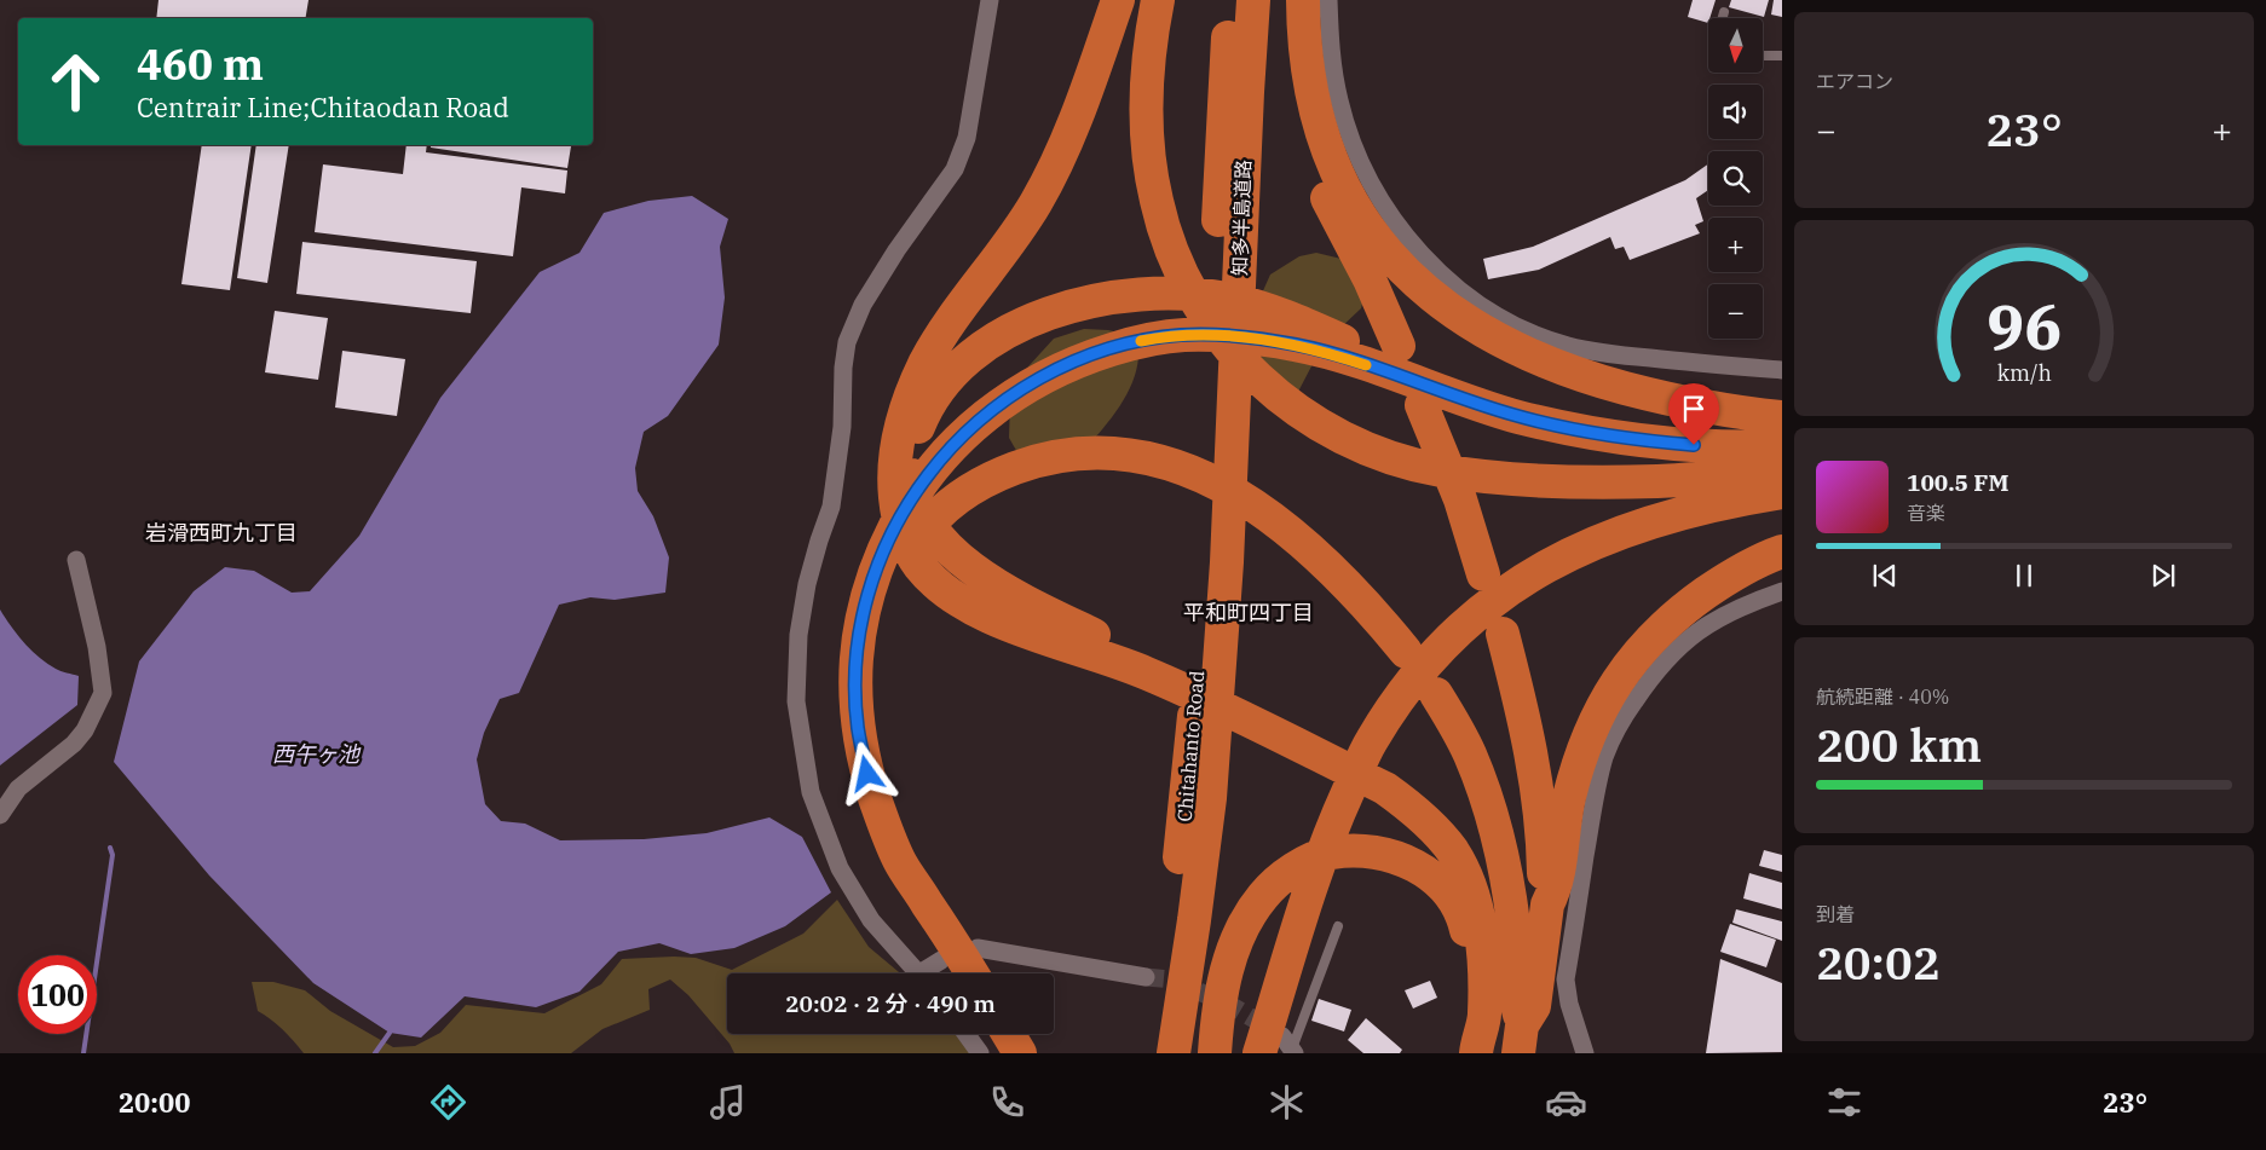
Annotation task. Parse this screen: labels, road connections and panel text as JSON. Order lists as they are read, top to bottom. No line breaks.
{"streets":{"highway":["知多半島道路","Chitahanto Road"]},"crossings":[["知多半島道路","Chitahanto Road"]],"districts":["岩滑西町九丁目","平和町四丁目"],"water":["西午ヶ池"],"north":"bottom","page":{"tile":["エアコン",["航続距離 · 40%","200 km"],["到着","20:02"]],"map_buttons":["+","−"],"turn":["460 m","Centrair Line;Chitaodan Road"],"heat":["−","23°","+"],"song":["100.5 FM","音楽"],"limit":"100","trip":"20:02 · 2 分 · 490 m","tabs":["20:00","23°"],"gauge":["96","km/h"]}}
